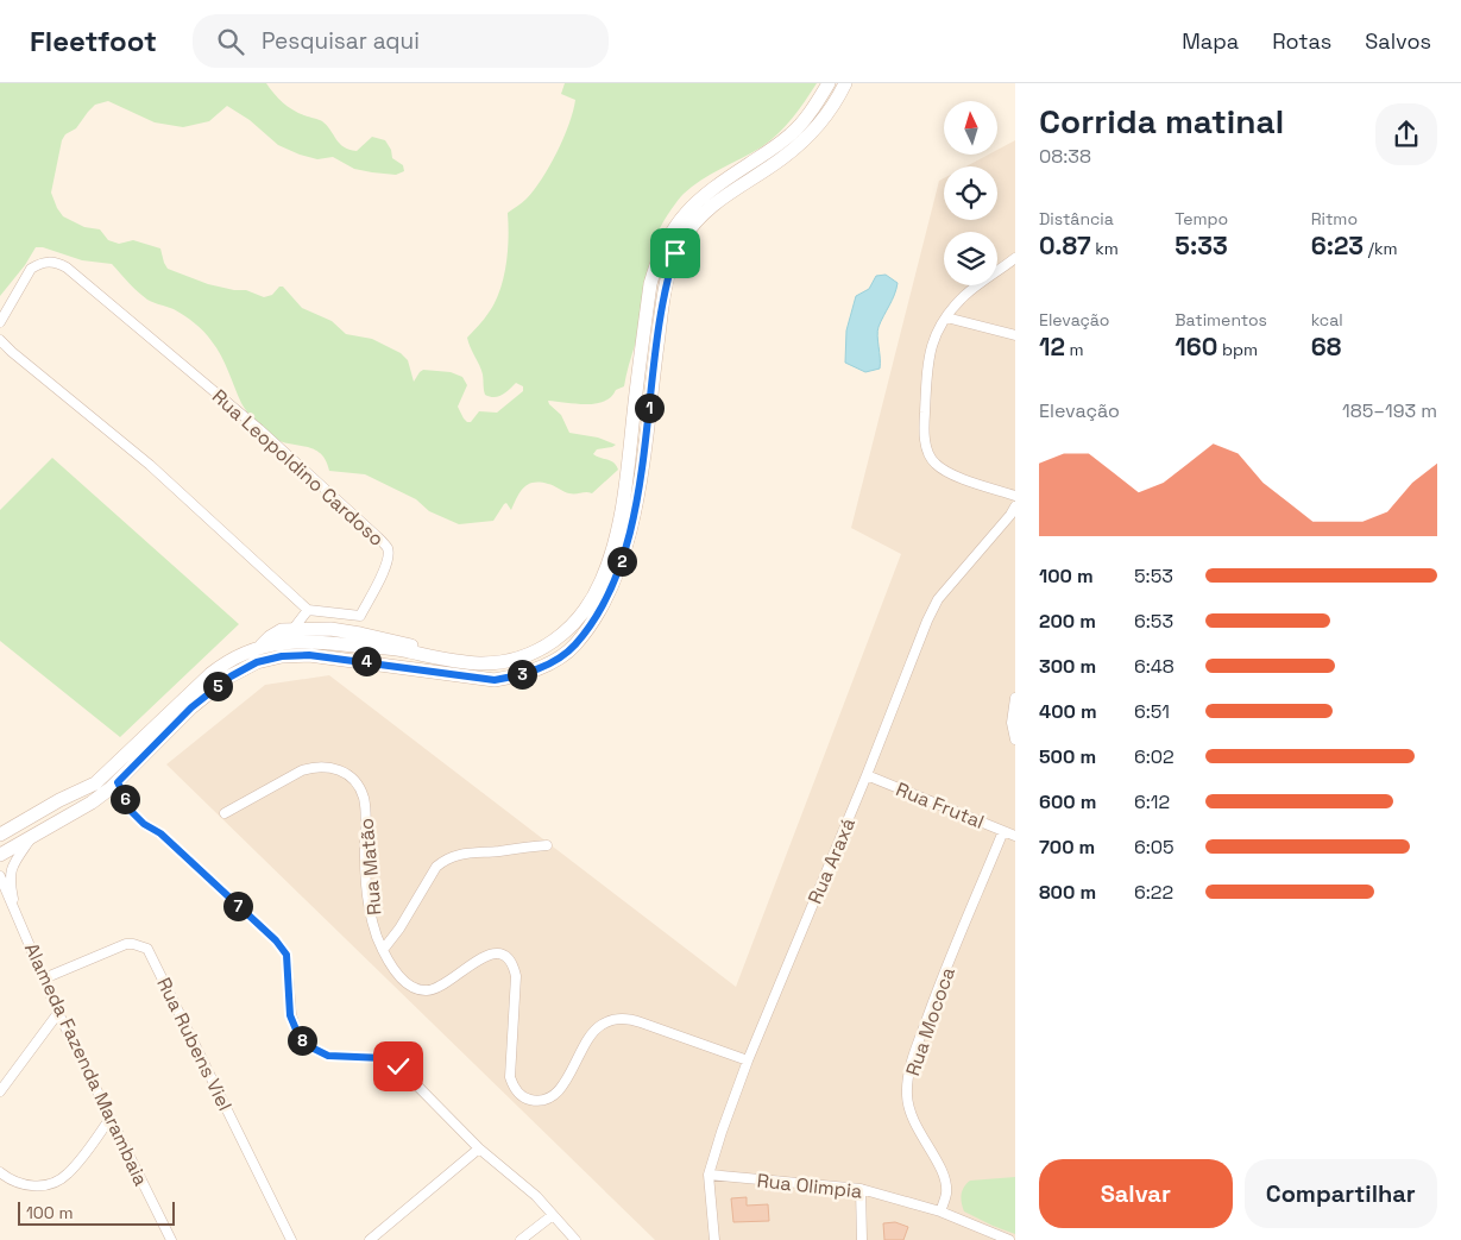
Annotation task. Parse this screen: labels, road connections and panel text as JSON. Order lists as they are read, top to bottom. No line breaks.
{"streets":{"street":["Rua Leopoldino Cardoso","Rua Frutal","Rua Araxá","Rua Matão","Rua Mococa","Rua Rubens Viel","Alameda Fazenda Marambaia","Rua Olimpia"]},"crossings":[["Rua Frutal","Rua Araxá"],["Rua Frutal","Rua Mococa"],["Rua Araxá","Rua Matão"],["Rua Araxá","Rua Olimpia"],["Rua Mococa","Rua Olimpia"],["Rua Rubens Viel","Alameda Fazenda Marambaia"]],"scale_bar":"100 m","north":"top","page":{"header":"Fleetfoot","search":"Pesquisar aqui","nav":["Mapa","Rotas","Salvos"],"heading":["Corrida matinal","08:38"],"stats":[["Distância","0.87 km"],["Tempo","5:33"],["Ritmo","6:23 /km"],["Elevação","12 m"],["Batimentos","160 bpm"],["kcal","68"]],"chart":["Elevação","185–193 m"],"pins":["1","2","4","3","5","6","7","8"],"list":[{"name":"100 m","note":"5:53"},{"name":"200 m","note":"6:53"},{"name":"300 m","note":"6:48"},{"name":"400 m","note":"6:51"},{"name":"500 m","note":"6:02"},{"name":"600 m","note":"6:12"},{"name":"700 m","note":"6:05"},{"name":"800 m","note":"6:22"}],"buttons":["Salvar","Compartilhar"],"scale":"100 m"}}
